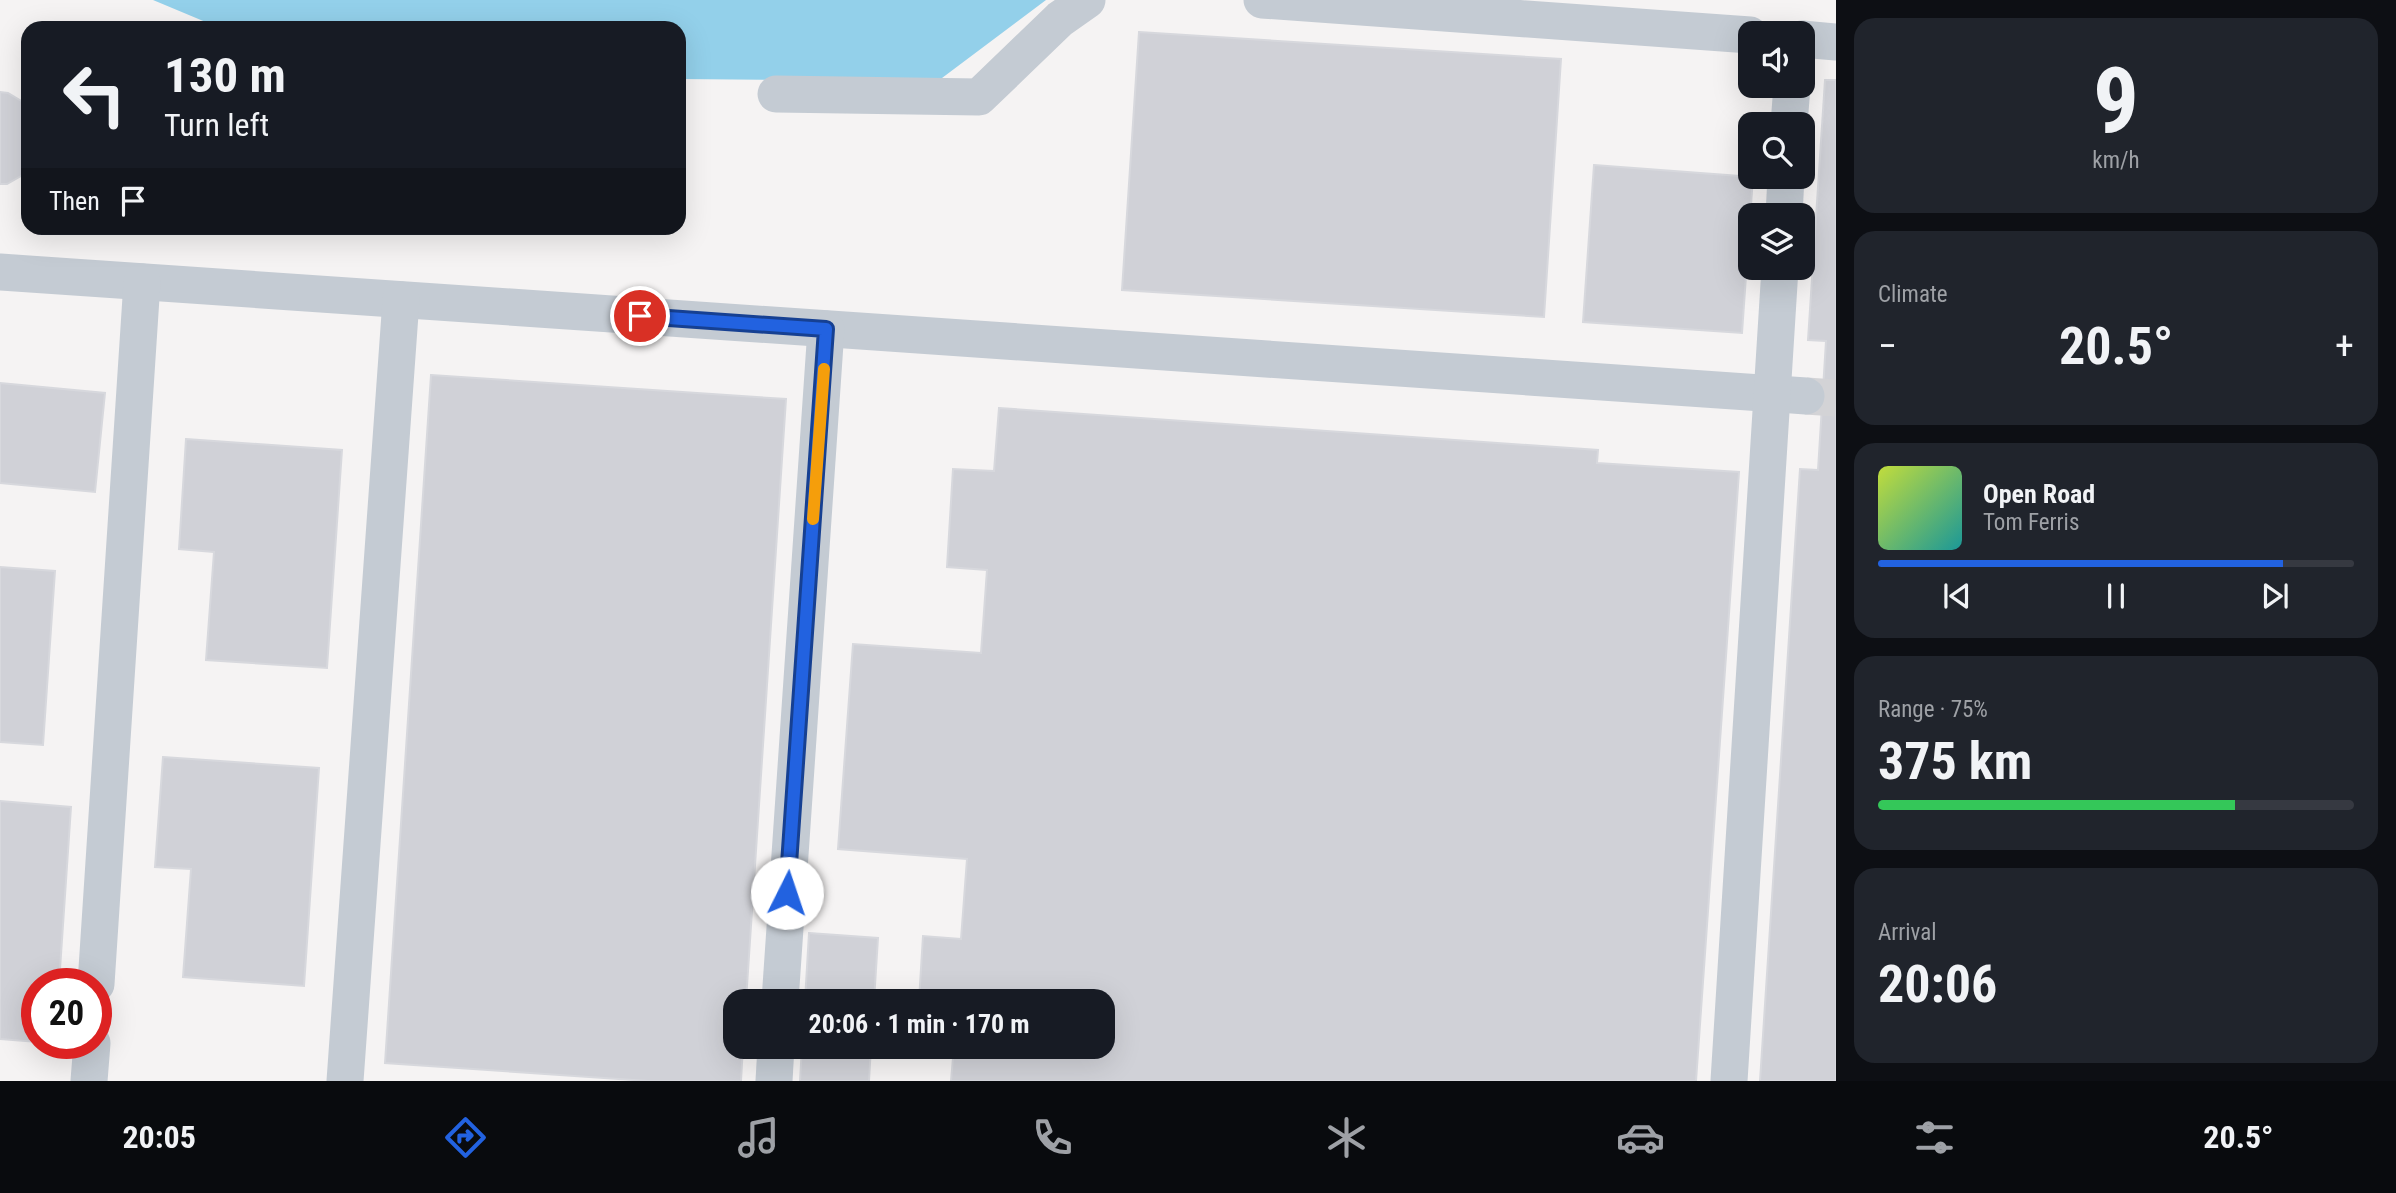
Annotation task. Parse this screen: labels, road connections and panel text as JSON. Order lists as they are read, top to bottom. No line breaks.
{"page":{"tile":[["9","km/h"],"Climate",["Range · 75%","375 km"],["Arrival","20:06"]],"turn":["130 m","Turn left"],"then":"Then","heat":["−","20.5°","+"],"song":["Open Road","Tom Ferris"],"limit":"20","trip":"20:06 · 1 min · 170 m","tabs":["20:05","20.5°"]}}
